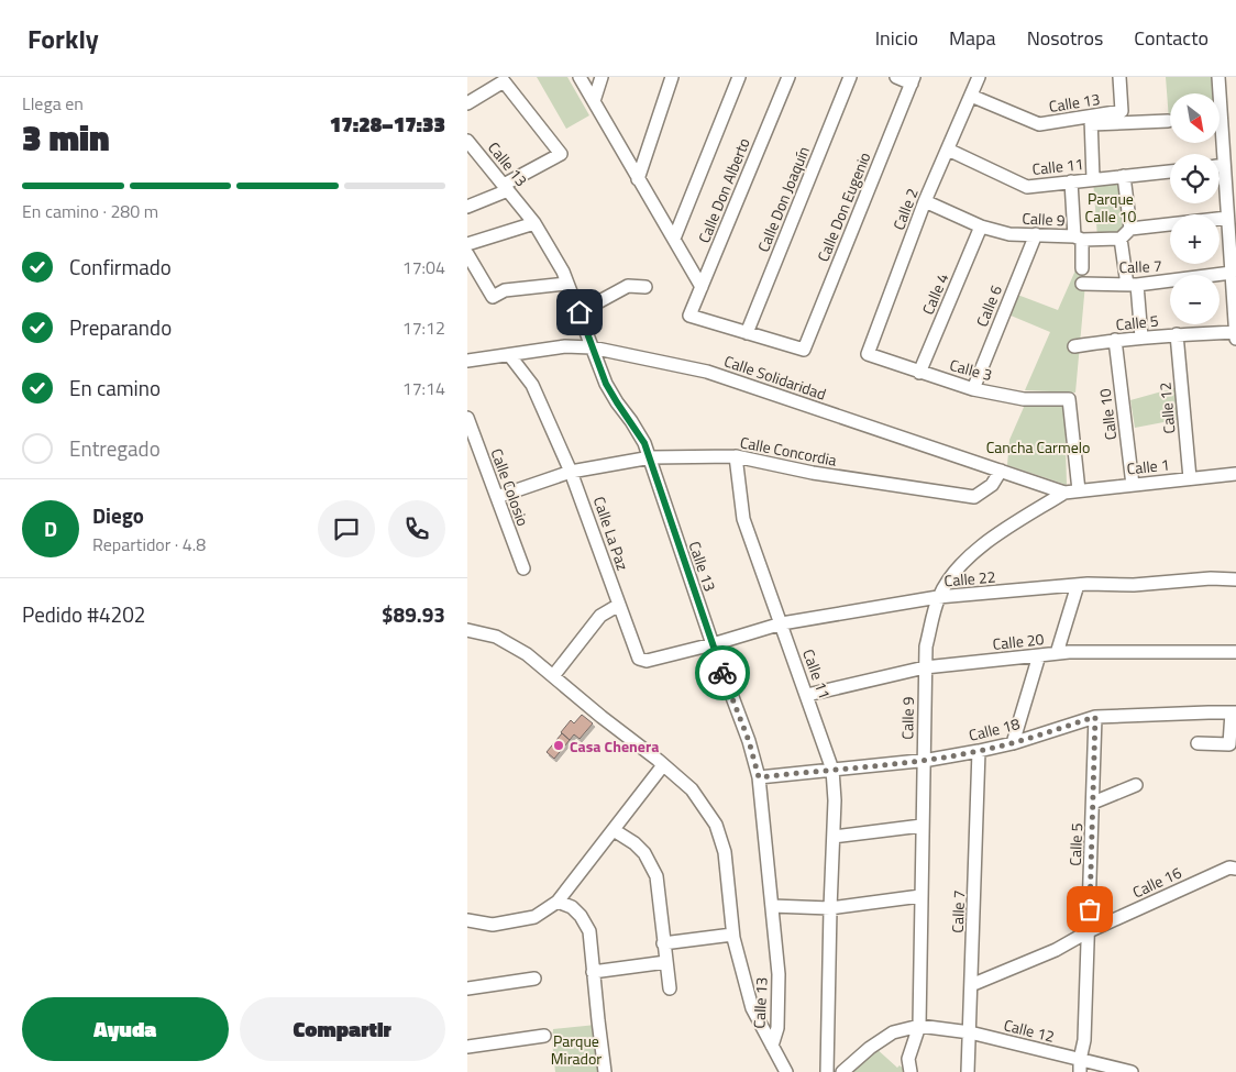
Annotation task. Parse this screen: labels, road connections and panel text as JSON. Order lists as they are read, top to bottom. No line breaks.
{"streets":{"street":["Calle 13","Calle 11","Calle Don Alberto","Calle Don Joaquín","Calle Don Eugenio","Calle 2","Calle 9","Calle 7","Calle 4","Calle 6","Calle 5","Calle 3","Calle Solidaridad","Calle 12","Calle 10","Calle Concordia","Calle 1","Calle Colosio","Calle La Paz","Calle 22","Calle 20","Calle 18","Calle 16"]},"crossings":[["Calle 13","Calle 2"],["Calle 13","Calle Solidaridad"],["Calle 13","Calle Concordia"],["Calle 13","Calle La Paz"],["Calle 13","Calle 22"],["Calle 13","Calle 18"],["Calle 11","Calle 2"],["Calle 11","Calle Concordia"],["Calle 11","Calle 22"],["Calle 11","Calle 20"],["Calle 11","Calle 18"],["Calle Don Alberto","Calle Don Joaquín"],["Calle Don Alberto","Calle Don Eugenio"],["Calle Don Joaquín","Calle Don Eugenio"],["Calle 2","Calle 9"],["Calle 2","Calle 3"],["Calle 9","Calle 4"],["Calle 9","Calle 6"],["Calle 9","Calle Solidaridad"],["Calle 9","Calle 12"],["Calle 9","Calle 1"],["Calle 9","Calle 22"],["Calle 9","Calle 20"],["Calle 9","Calle 18"],["Calle 7","Calle 12"],["Calle 7","Calle 18"],["Calle 7","Calle 16"],["Calle 4","Calle 3"],["Calle 6","Calle 3"],["Calle 5","Calle 12"],["Calle 5","Calle 10"],["Calle 5","Calle 18"],["Calle 5","Calle 16"],["Calle 3","Calle 1"],["Calle Solidaridad","Calle Concordia"],["Calle Solidaridad","Calle 1"],["Calle Solidaridad","Calle La Paz"],["Calle 12","Calle 1"],["Calle 10","Calle 1"],["Calle Concordia","Calle Colosio"],["Calle Concordia","Calle La Paz"],["Calle La Paz","Calle 22"]],"parks":["Parque Calle 10","Cancha Carmelo","Parque Mirador"],"places":["Casa Chenera"],"north":"bottom right","page":{"header":"Forkly","nav":["Inicio","Mapa","Nosotros","Contacto"],"heading":["3 min","Llega en","17:28–17:33"],"panel":["Diego","Repartidor · 4.8","Pedido #4202","$89.93"],"map_buttons":["+","−"],"bar":"En camino · 280 m","list":[["Confirmado","17:04"],["Preparando","17:12"],["En camino","17:14"],"Entregado"],"round":"D","buttons":["Ayuda","Compartir"]}}
